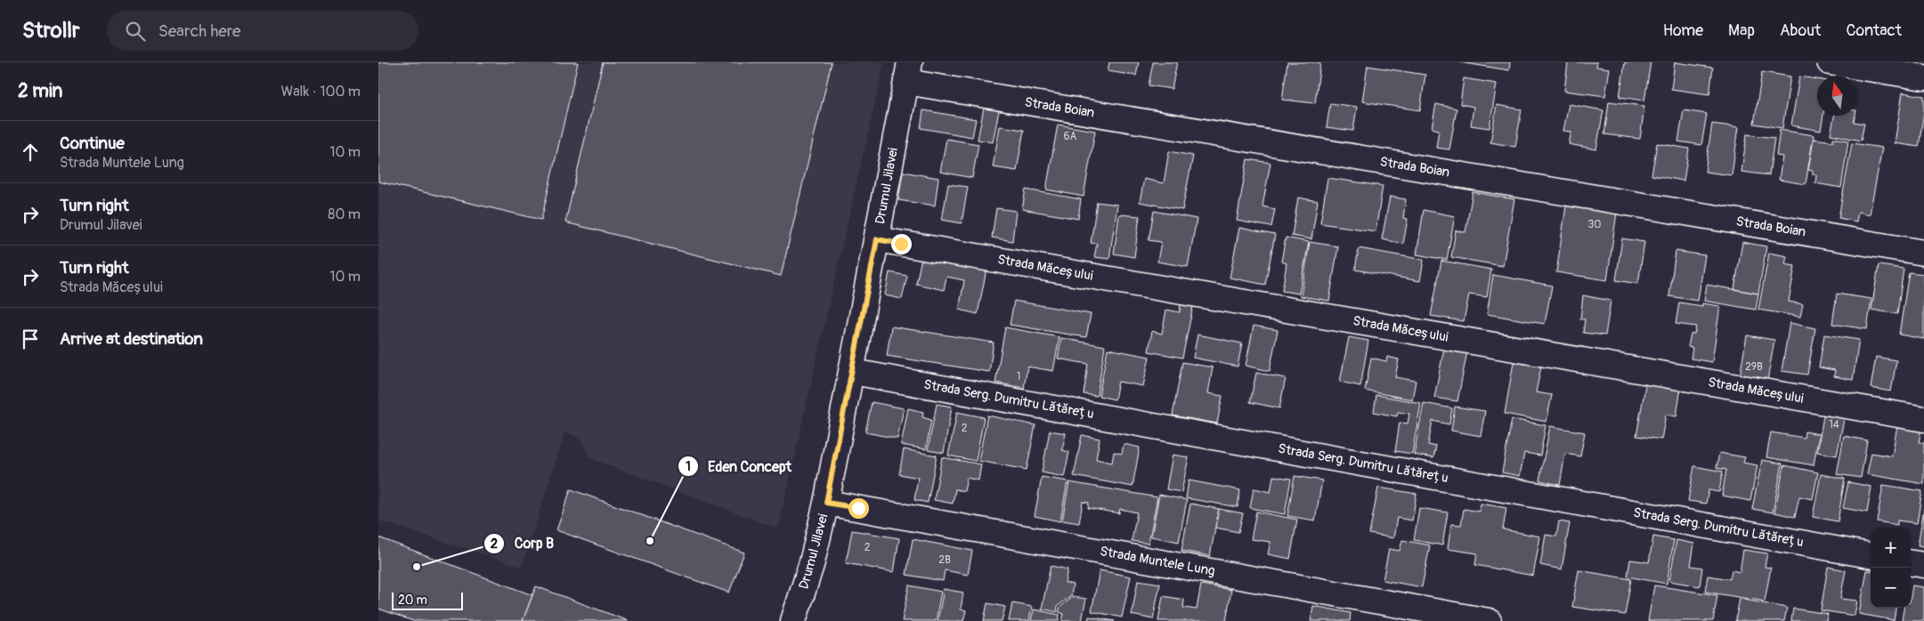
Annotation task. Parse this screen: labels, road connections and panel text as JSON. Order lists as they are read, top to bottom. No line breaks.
{"streets":{"street":["Strada Boian","Drumul Jilavei","Strada Măceșului","Strada Serg. Dumitru Lătărețu","Strada Muntele Lung"]},"crossings":[["Strada Boian","Drumul Jilavei"],["Drumul Jilavei","Strada Măceșului"],["Drumul Jilavei","Strada Serg. Dumitru Lătărețu"],["Drumul Jilavei","Strada Muntele Lung"]],"places":["Eden Concept","Corp B"],"house_numbers":["6A","30","29B","1","14","2","2","2B"],"scale_bar":"20 m","north":"top","page":{"header":"Strollr","search":"Search here","nav":["Home","Map","About","Contact"],"heading":["2 min","Walk · 100 m"],"list":[["Continue","Strada Muntele Lung","10 m"],["Turn right","Drumul Jilavei","80 m"],["Turn right","Strada Măceșului","10 m"],"Arrive at destination"],"map_buttons":["+","−"],"scale":"20 m"}}
